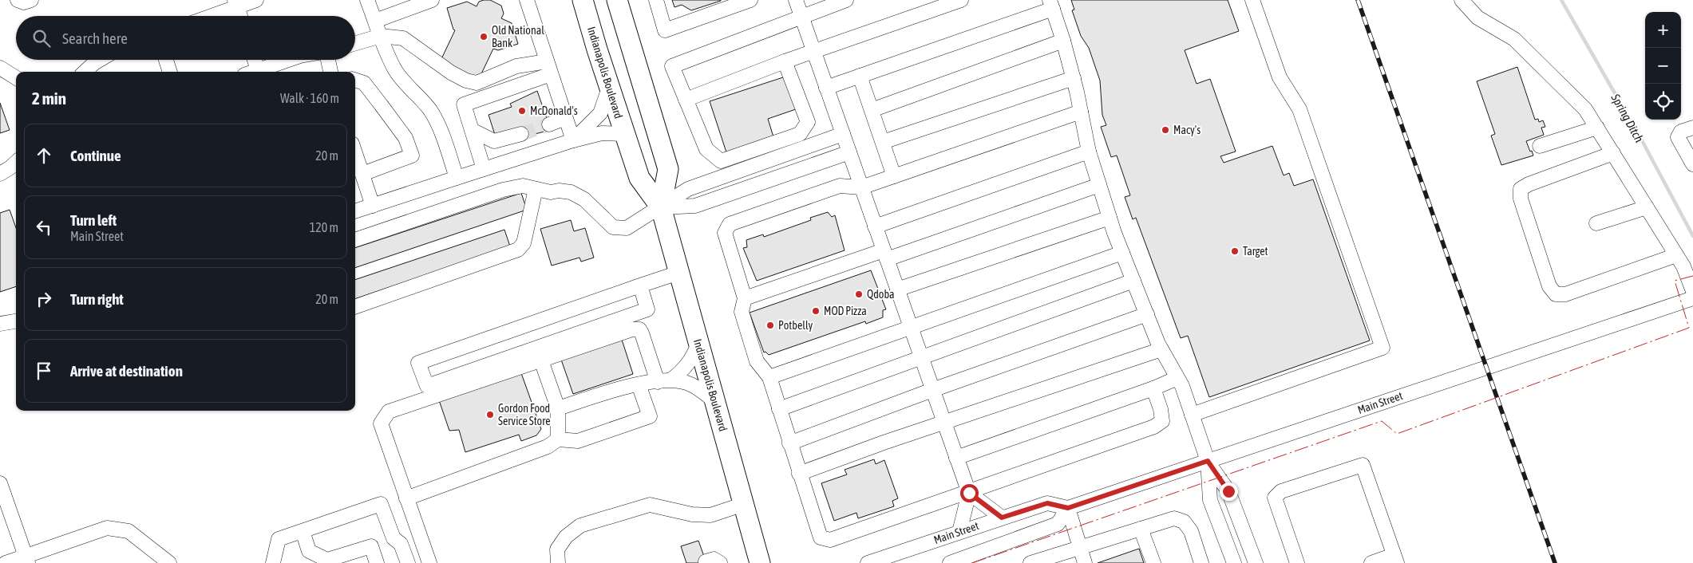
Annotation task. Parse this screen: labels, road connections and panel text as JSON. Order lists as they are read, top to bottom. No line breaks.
{"streets":{"highway":["Indianapolis Boulevard"],"street":["Main Street"]},"water":["Spring Ditch"],"places":["Old National Bank","McDonald's","Macy's","Target","Qdoba","MOD Pizza","Potbelly","Gordon Food Service Store"],"page":{"map_buttons":["+","−"],"search":"Search here","heading":["2 min","Walk · 160 m"],"list":[["Continue","20 m"],["Turn left","Main Street","120 m"],["Turn right","20 m"],"Arrive at destination"]}}
